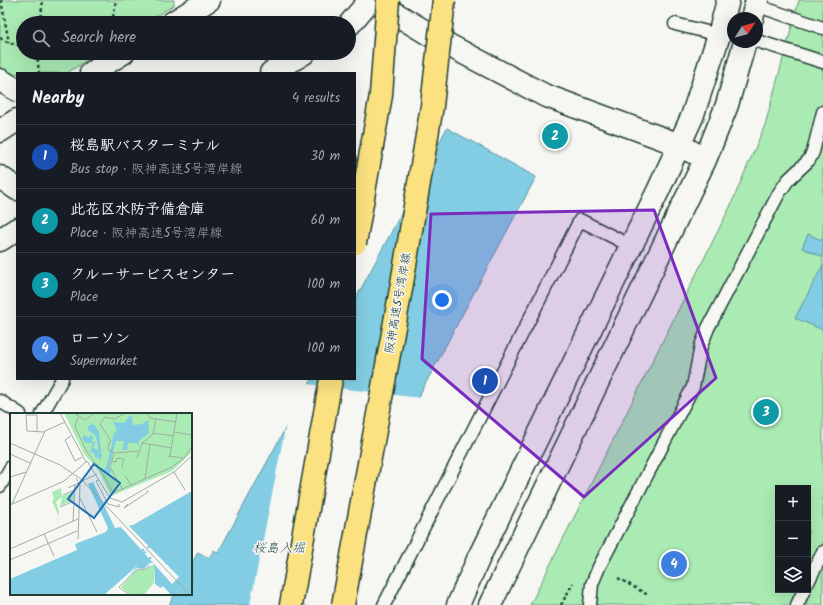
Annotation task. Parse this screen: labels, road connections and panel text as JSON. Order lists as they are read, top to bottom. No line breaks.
{"streets":{"highway":["阪神高速5号湾岸線"]},"water":["桜島入堀"],"north":"top right","page":{"search":"Search here","heading":["Nearby","4 results"],"pins":["2","1","3","4"],"list":[{"mark":"1","name":"桜島駅バスターミナル","note":"Bus stop · 阪神高速5号湾岸線","value":"30 m"},{"mark":"2","name":"此花区水防予備倉庫","note":"Place · 阪神高速5号湾岸線","value":"60 m"},{"mark":"3","name":"クルーサービスセンター","note":"Place","value":"100 m"},{"mark":"4","name":"ローソン","note":"Supermarket","value":"100 m"}],"map_buttons":["+","−"]}}
